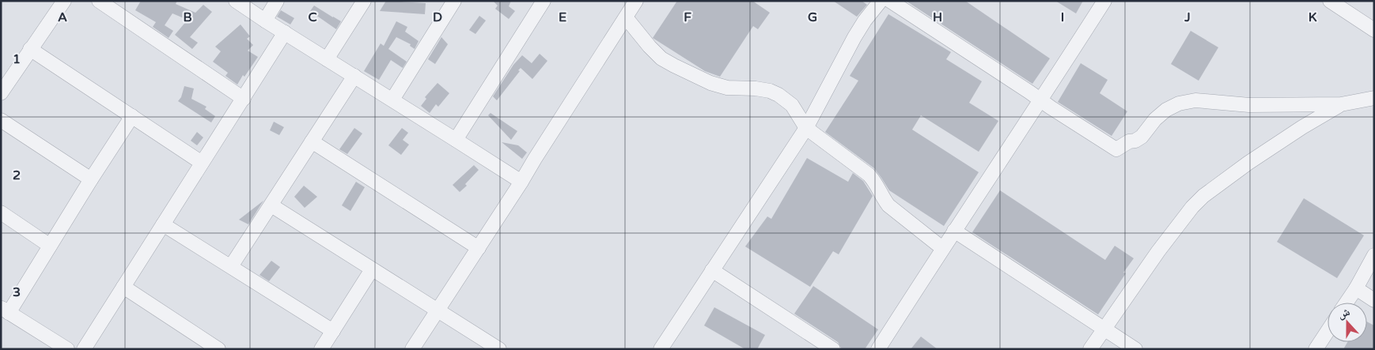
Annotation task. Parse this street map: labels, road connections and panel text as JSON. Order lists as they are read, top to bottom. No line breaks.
{"north":"top","grid":{"columns":["A","B","C","D","E","F","G","H","I","J","K"],"rows":["1","2","3"]}}
